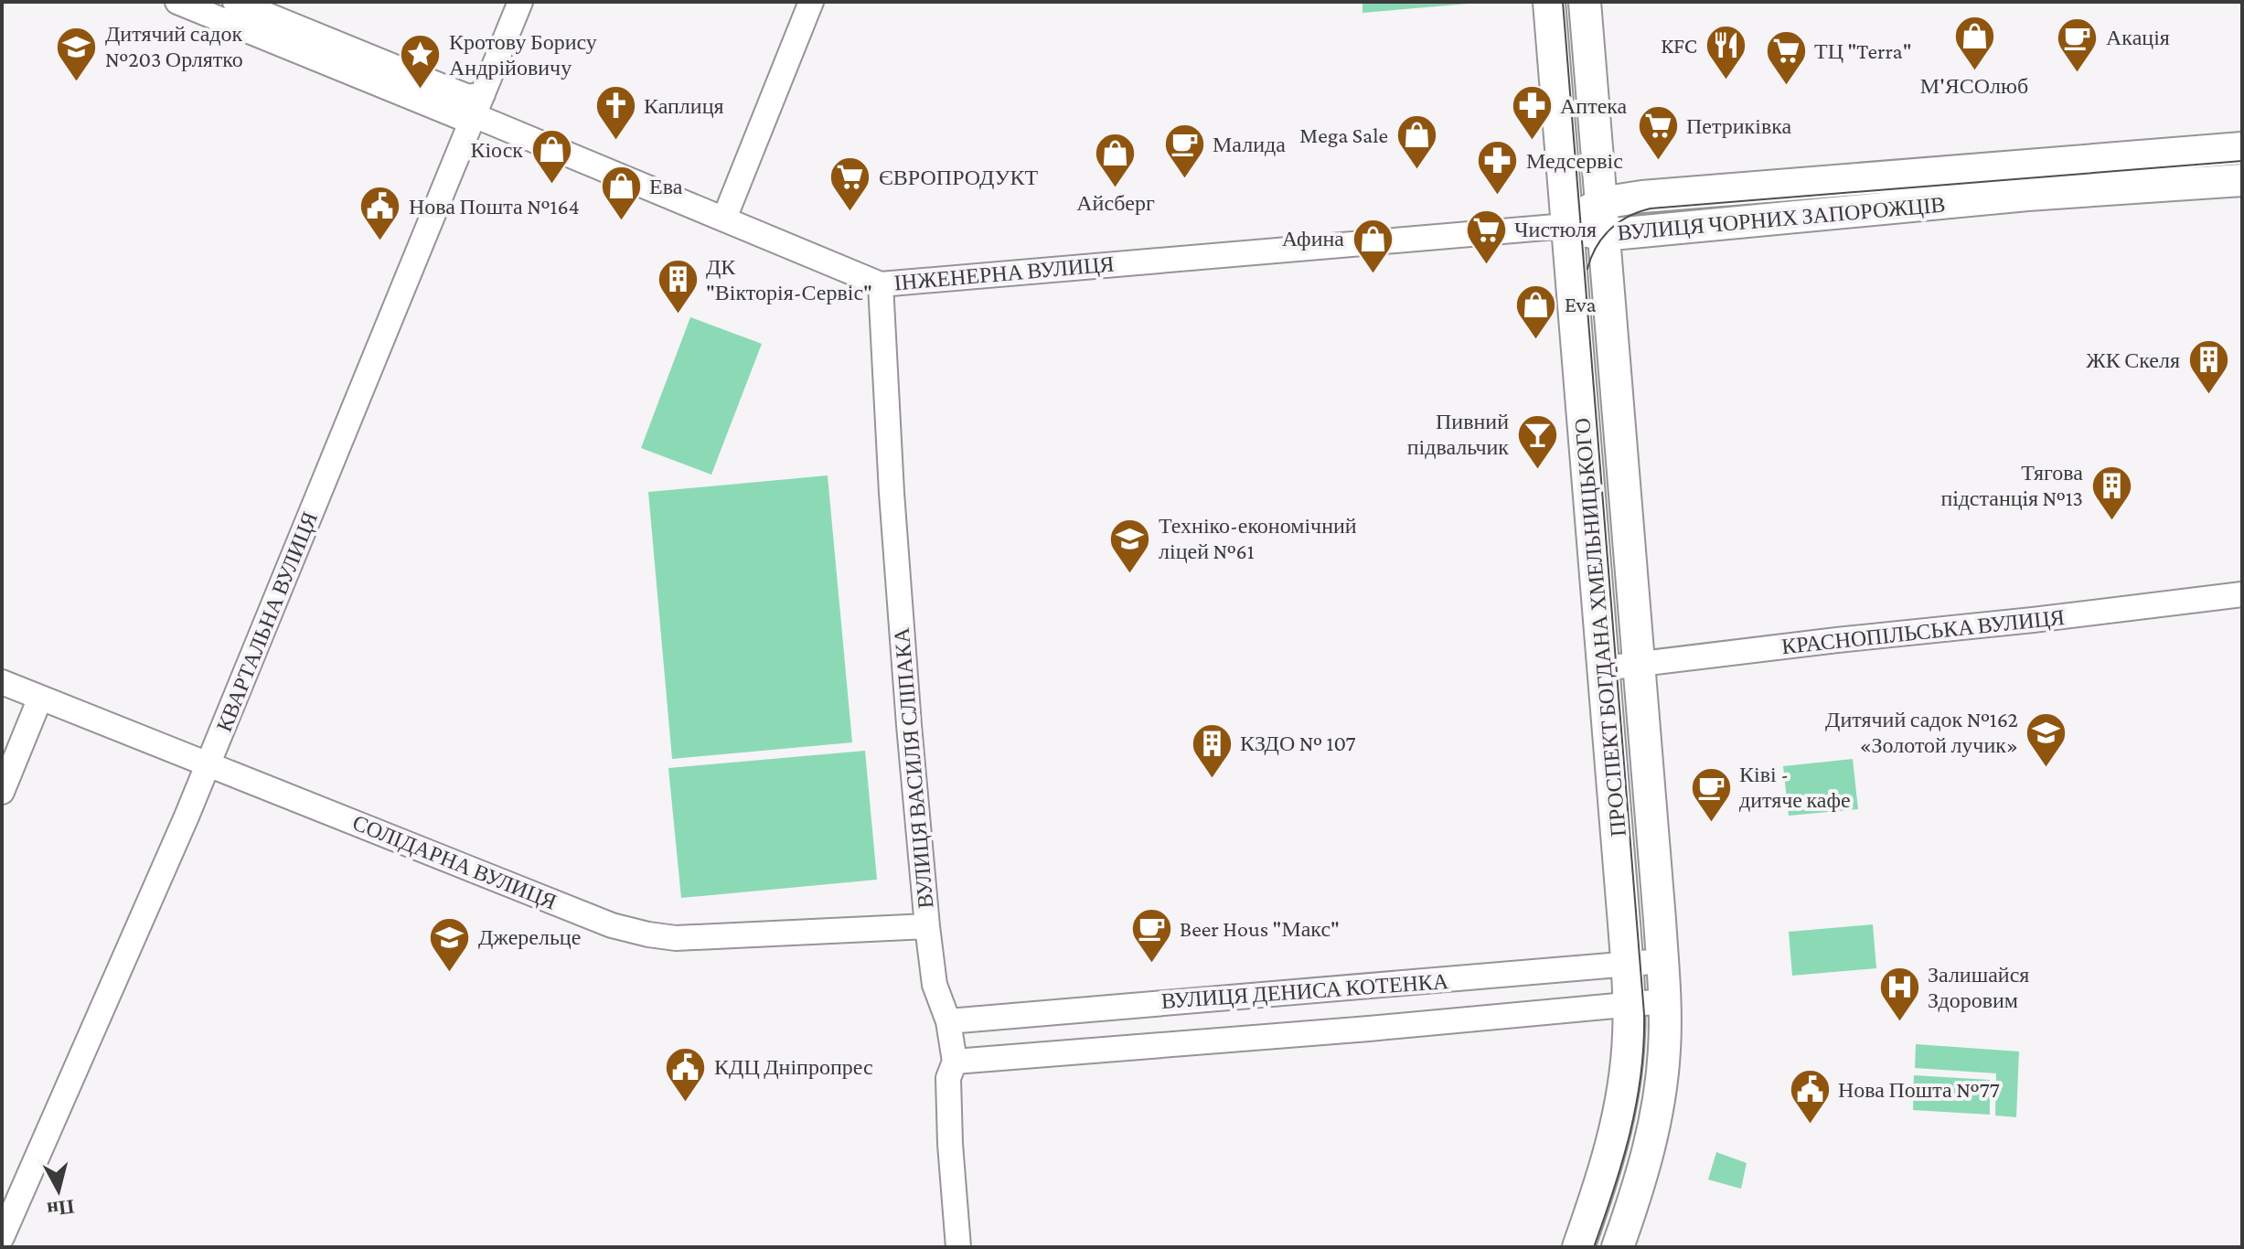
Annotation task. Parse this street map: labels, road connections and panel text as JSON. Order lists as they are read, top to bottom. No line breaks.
{"streets":{"main road":["ВУЛИЦЯ ЧОРНИХ ЗАПОРОЖЦІВ","ПРОСПЕКТ БОГДАНА ХМЕЛЬНИЦЬКОГО"],"street":["ІНЖЕНЕРНА ВУЛИЦЯ","КВАРТАЛЬНА ВУЛИЦЯ","КРАСНОПІЛЬСЬКА ВУЛИЦЯ","ВУЛИЦЯ ВАСИЛЯ СЛІПАКА","СОЛІДАРНА ВУЛИЦЯ","ВУЛИЦЯ ДЕНИСА КОТЕНКА"]},"crossings":[["ВУЛИЦЯ ЧОРНИХ ЗАПОРОЖЦІВ","ІНЖЕНЕРНА ВУЛИЦЯ"],["ВУЛИЦЯ ЧОРНИХ ЗАПОРОЖЦІВ","ПРОСПЕКТ БОГДАНА ХМЕЛЬНИЦЬКОГО"],["ІНЖЕНЕРНА ВУЛИЦЯ","КВАРТАЛЬНА ВУЛИЦЯ"],["ІНЖЕНЕРНА ВУЛИЦЯ","ПРОСПЕКТ БОГДАНА ХМЕЛЬНИЦЬКОГО"],["ІНЖЕНЕРНА ВУЛИЦЯ","ВУЛИЦЯ ВАСИЛЯ СЛІПАКА"],["КВАРТАЛЬНА ВУЛИЦЯ","СОЛІДАРНА ВУЛИЦЯ"],["ПРОСПЕКТ БОГДАНА ХМЕЛЬНИЦЬКОГО","КРАСНОПІЛЬСЬКА ВУЛИЦЯ"],["ПРОСПЕКТ БОГДАНА ХМЕЛЬНИЦЬКОГО","ВУЛИЦЯ ДЕНИСА КОТЕНКА"],["ВУЛИЦЯ ВАСИЛЯ СЛІПАКА","СОЛІДАРНА ВУЛИЦЯ"],["ВУЛИЦЯ ВАСИЛЯ СЛІПАКА","ВУЛИЦЯ ДЕНИСА КОТЕНКА"]],"places":{"shop":["М'ЯСОлюб","Mega Sale","Кіоск","Айсберг","Ева","Афина","Eva"],"cafe":["Акація","Малида","Ківі - дитяче кафе","Beer Hous \"Макс\""],"restaurant":["KFC"],"school or university":["Дитячий садок №203 Орлятко","Техніко-економічний ліцей №61","Дитячий садок №162 «Золотой лучик»","Джерельце"],"supermarket":["ТЦ \"Terra\"","Петриківка","ЄВРОПРОДУКТ","Чистюля"],"place":["Кротову Борису Андрійовичу"],"church":["Каплиця"],"pharmacy":["Аптека","Медсервіс"],"public building":["Нова Пошта №164","КДЦ Дніпропрес","Нова Пошта №77"],"building":["ДК \"Вікторія-Сервіс\"","ЖК Скеля","Тягова пiдстанцiя №13","КЗДО № 107"],"bar":["Пивний підвальчик"],"hospital":["Залишайся Здоровим"]},"north":"bottom"}
